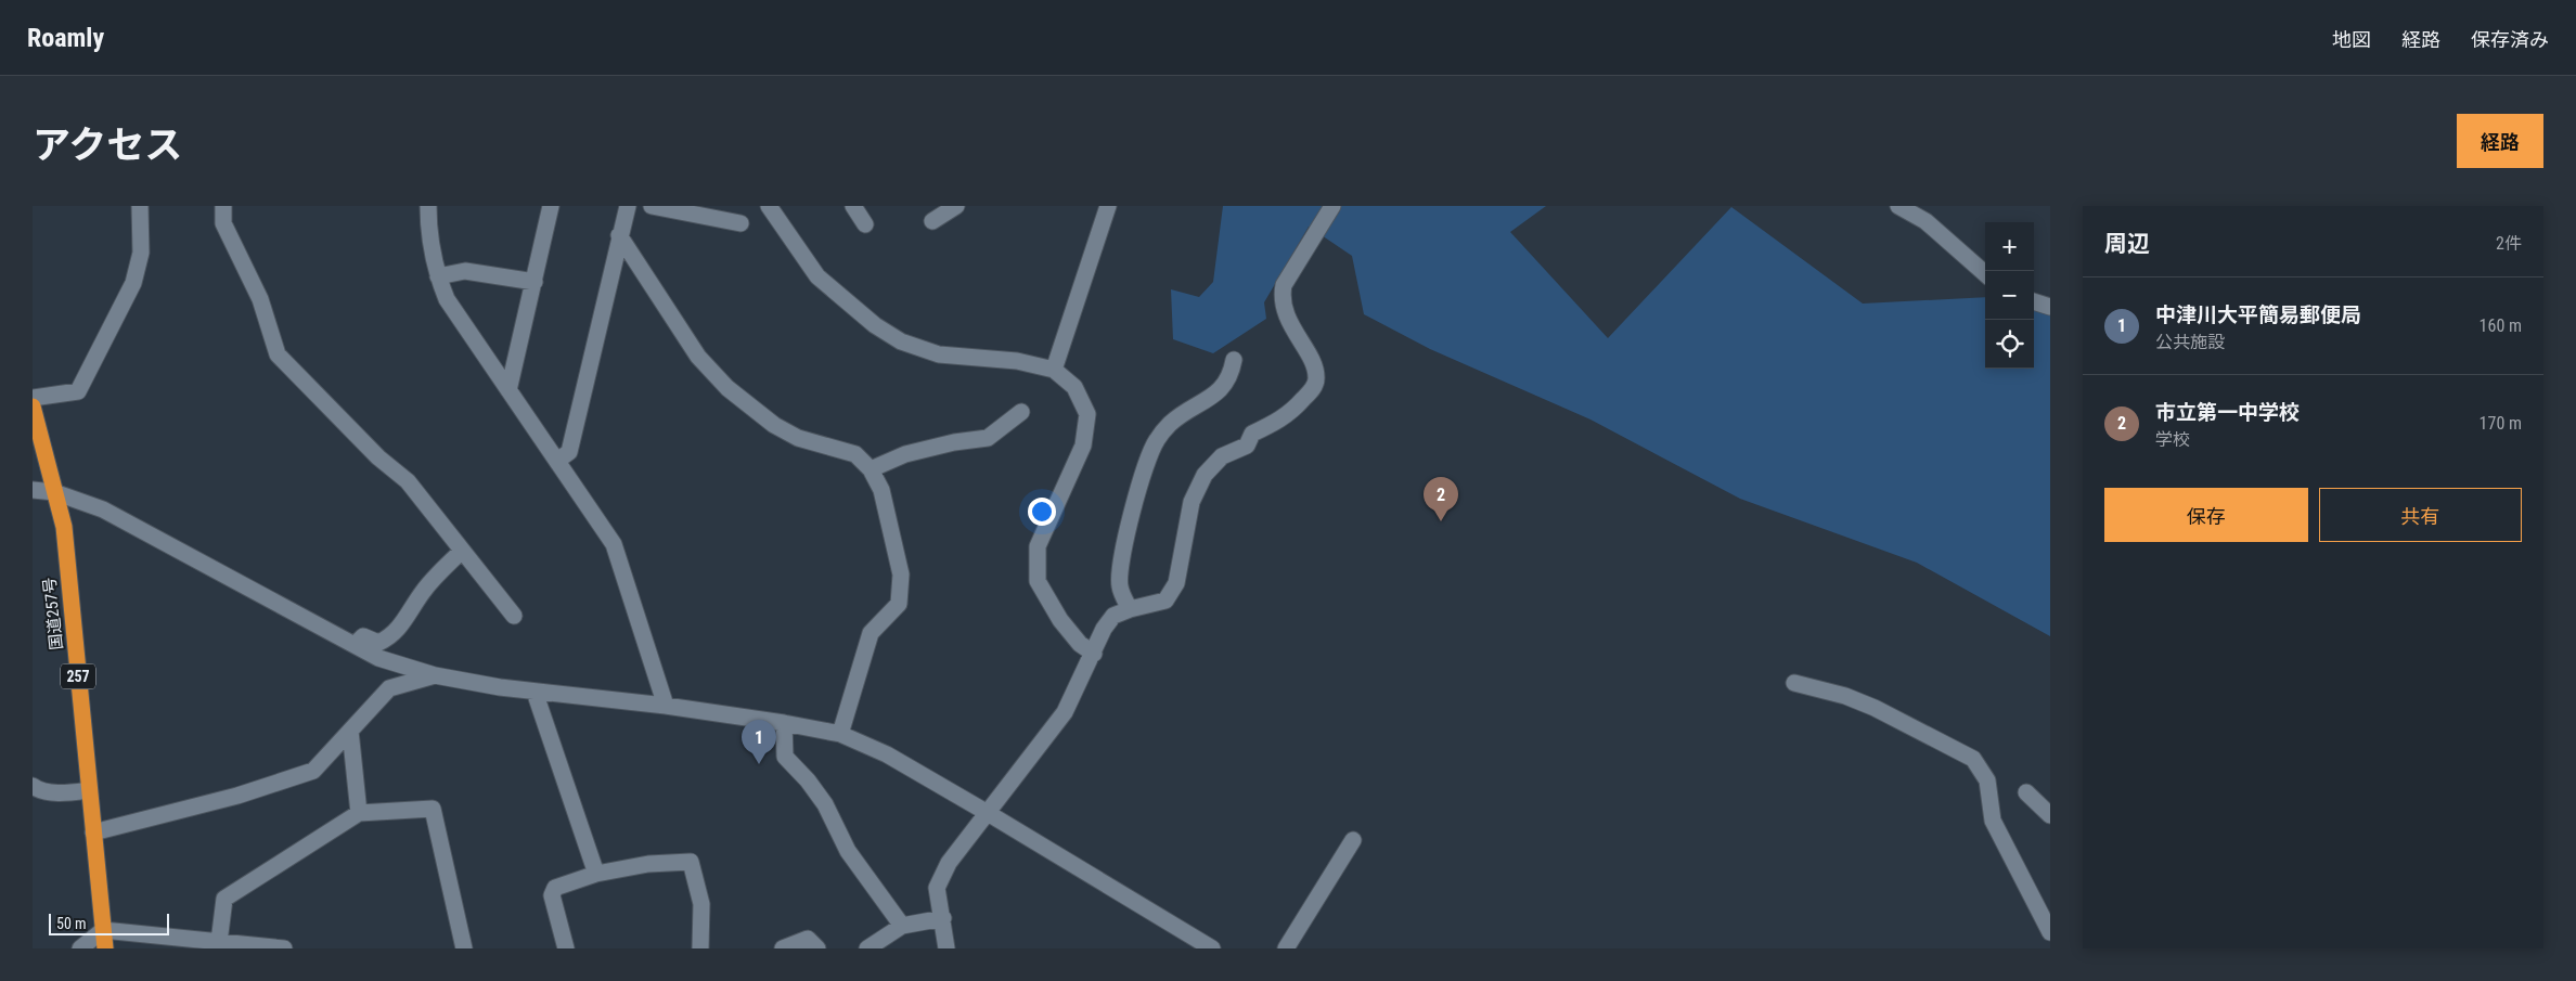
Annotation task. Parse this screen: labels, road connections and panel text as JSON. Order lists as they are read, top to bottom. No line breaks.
{"streets":{"highway":["国道257号","257"]},"scale_bar":"50 m","page":{"header":"Roamly","nav":["地図","経路","保存済み"],"title":"アクセス","buttons":["経路",["保存","共有"]],"heading":["周辺","2件"],"map_buttons":["+","−"],"list":[{"mark":"1","name":"中津川大平簡易郵便局","note":"公共施設","value":"160 m"},{"mark":"2","name":"市立第一中学校","note":"学校","value":"170 m"}],"pins":["2","1"],"scale":"50 m"}}
